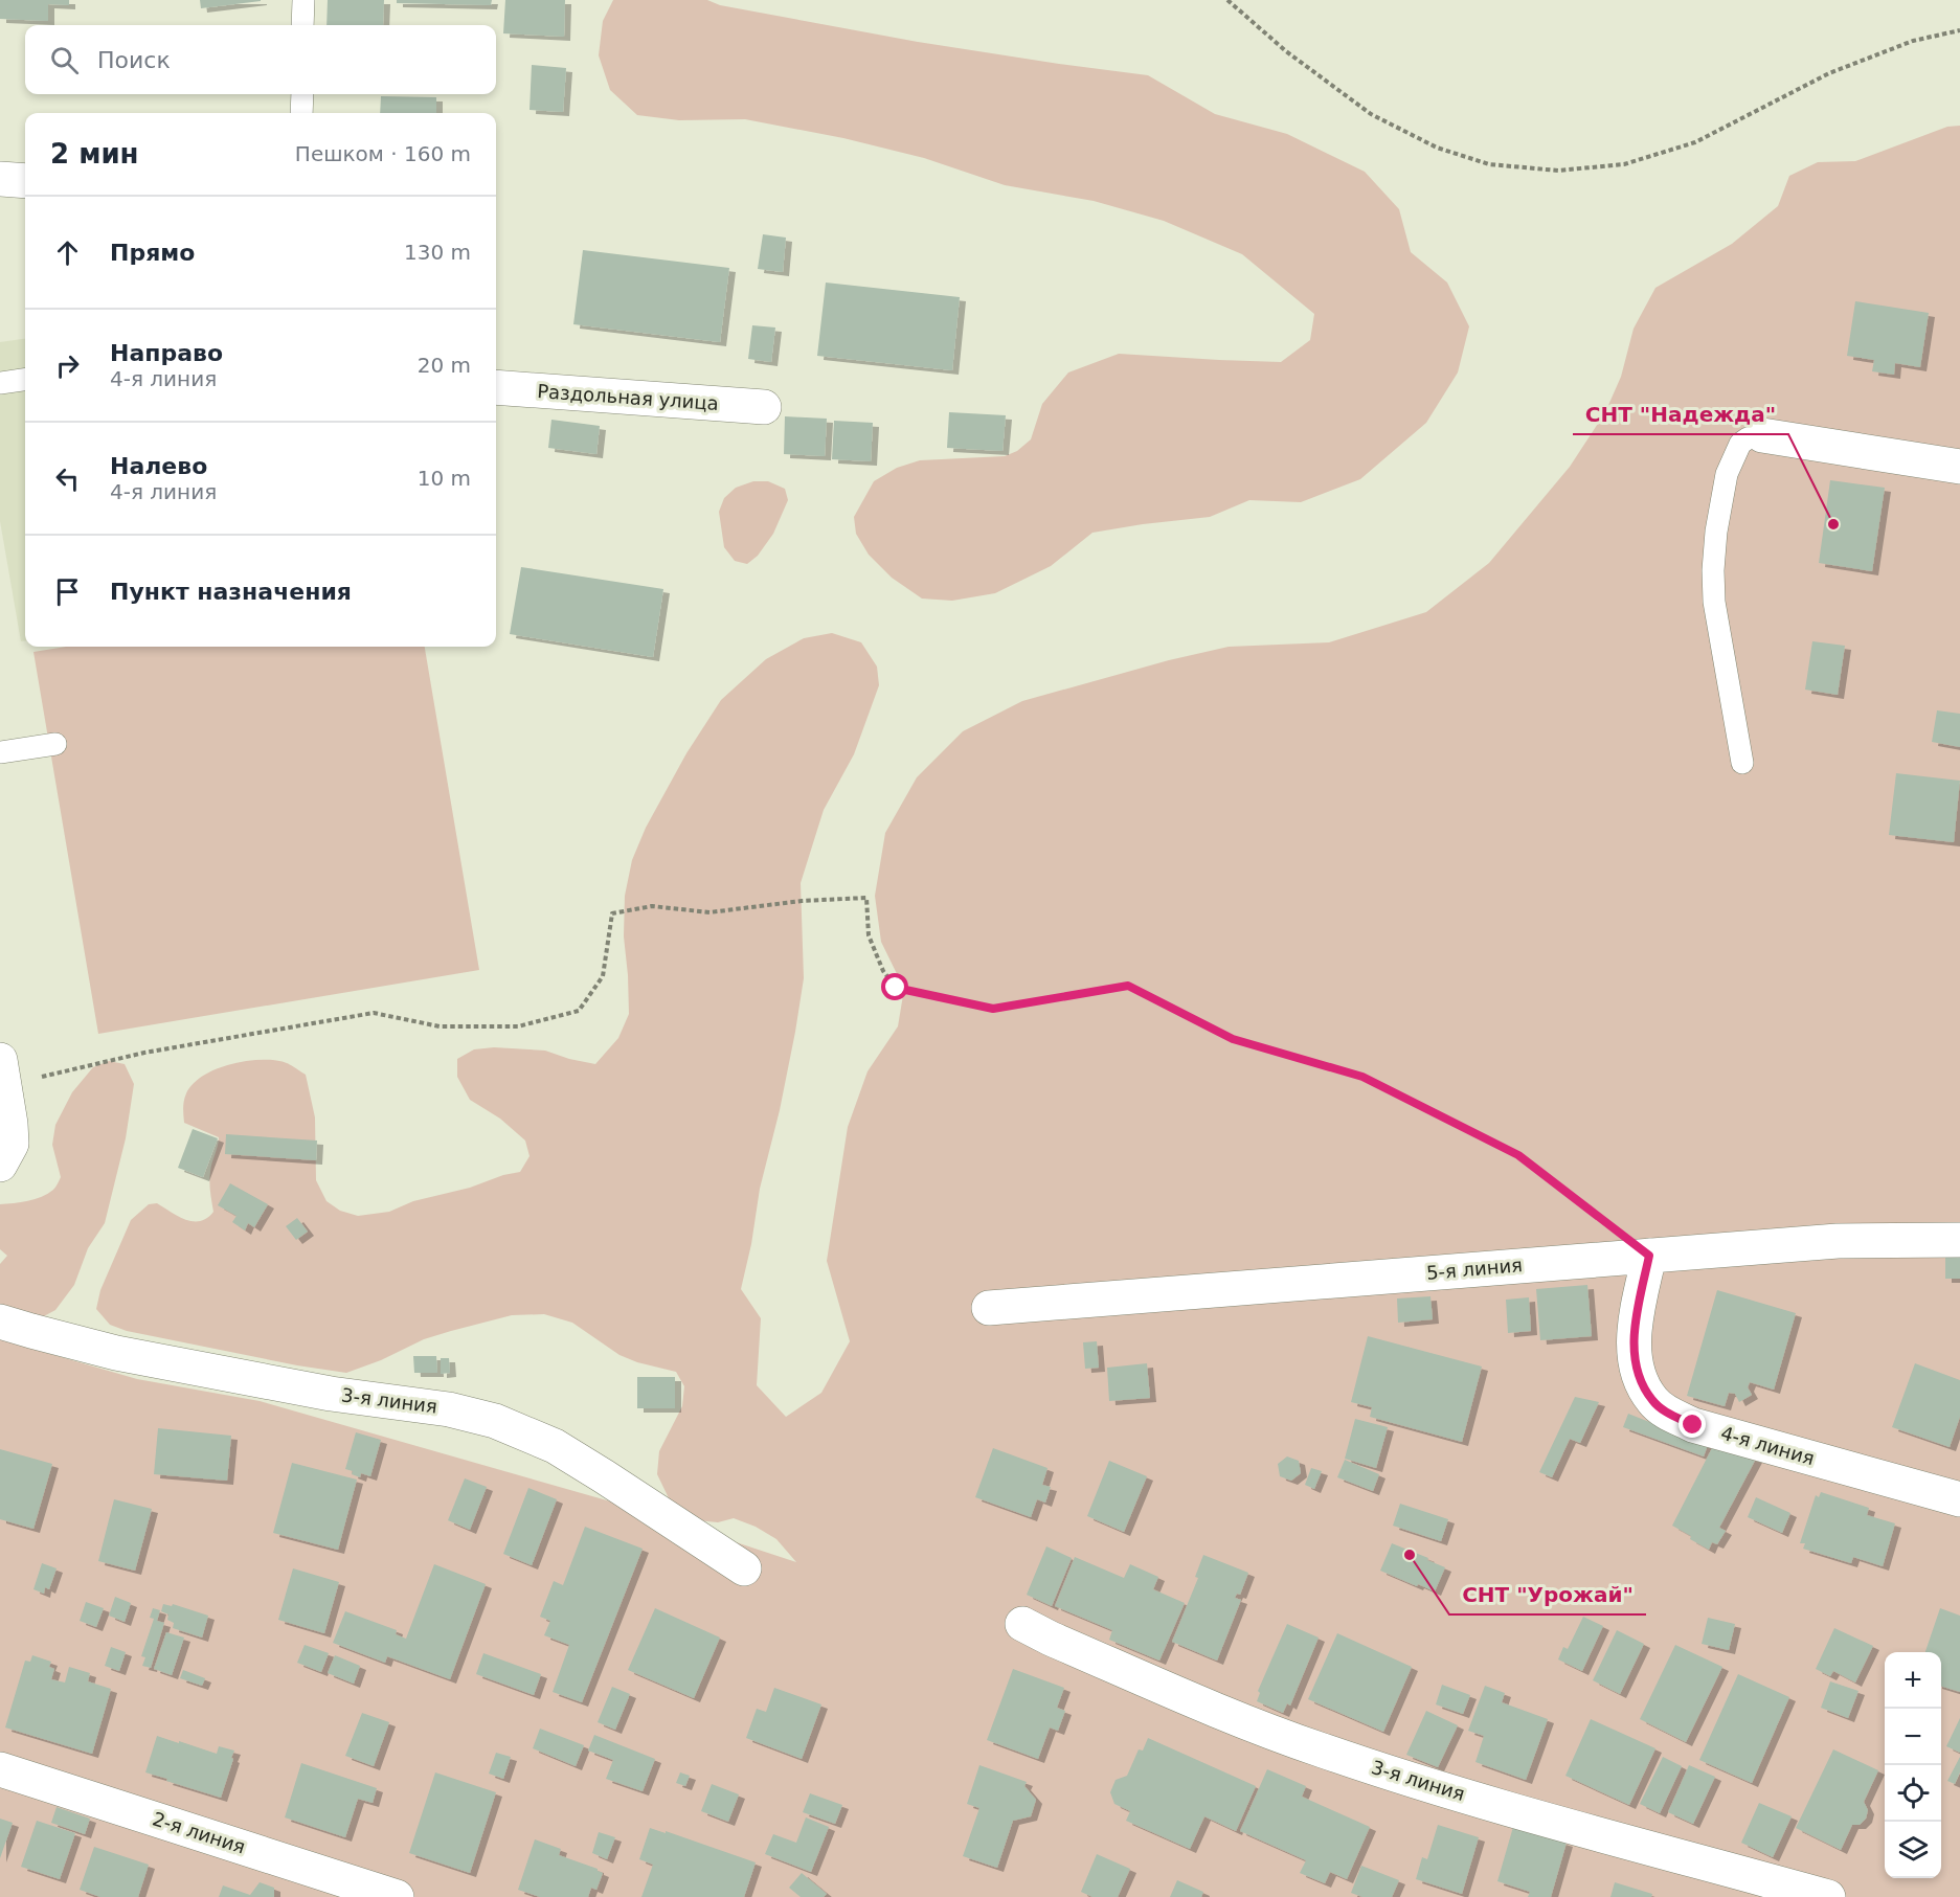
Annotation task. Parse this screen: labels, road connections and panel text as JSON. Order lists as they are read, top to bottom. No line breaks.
{"streets":{"street":["Раздольная улица","5-я линия","3-я линия","4-я линия","2-я линия"]},"crossings":[["5-я линия","4-я линия"]],"places":["СНТ \"Надежда\"","СНТ \"Урожай\""],"page":{"search":"Поиск","heading":["2 мин","Пешком · 160 m"],"list":[["Прямо","130 m"],["Направо","4-я линия","20 m"],["Налево","4-я линия","10 m"],"Пункт назначения"],"map_buttons":["+","−"]}}
